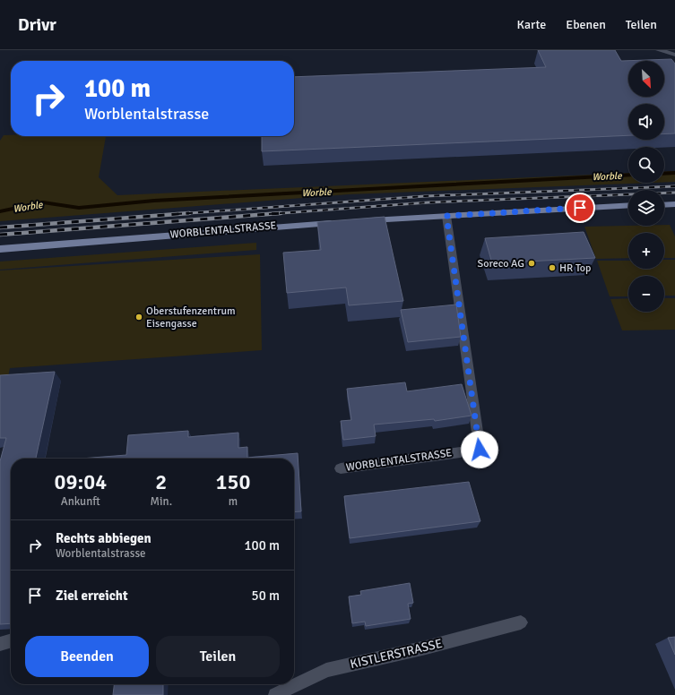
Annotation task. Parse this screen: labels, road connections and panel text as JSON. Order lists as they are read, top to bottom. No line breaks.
{"streets":{"main road":["WORBLENTALSTRASSE"],"street":["KISTLERSTRASSE"]},"water":["Worble"],"places":["Soreco AG","HR Top","Oberstufenzentrum Eisengasse"],"north":"bottom right","page":{"header":"Drivr","nav":["Karte","Ebenen","Teilen"],"map_buttons":["+","−"],"turn":["100 m","Worblentalstrasse"],"eta":["09:04","Ankunft","2","Min.","150","m"],"list":[{"name":"Rechts abbiegen","note":"Worblentalstrasse","value":"100 m"},{"name":"Ziel erreicht","value":"50 m"}],"buttons":["Beenden","Teilen"]}}
